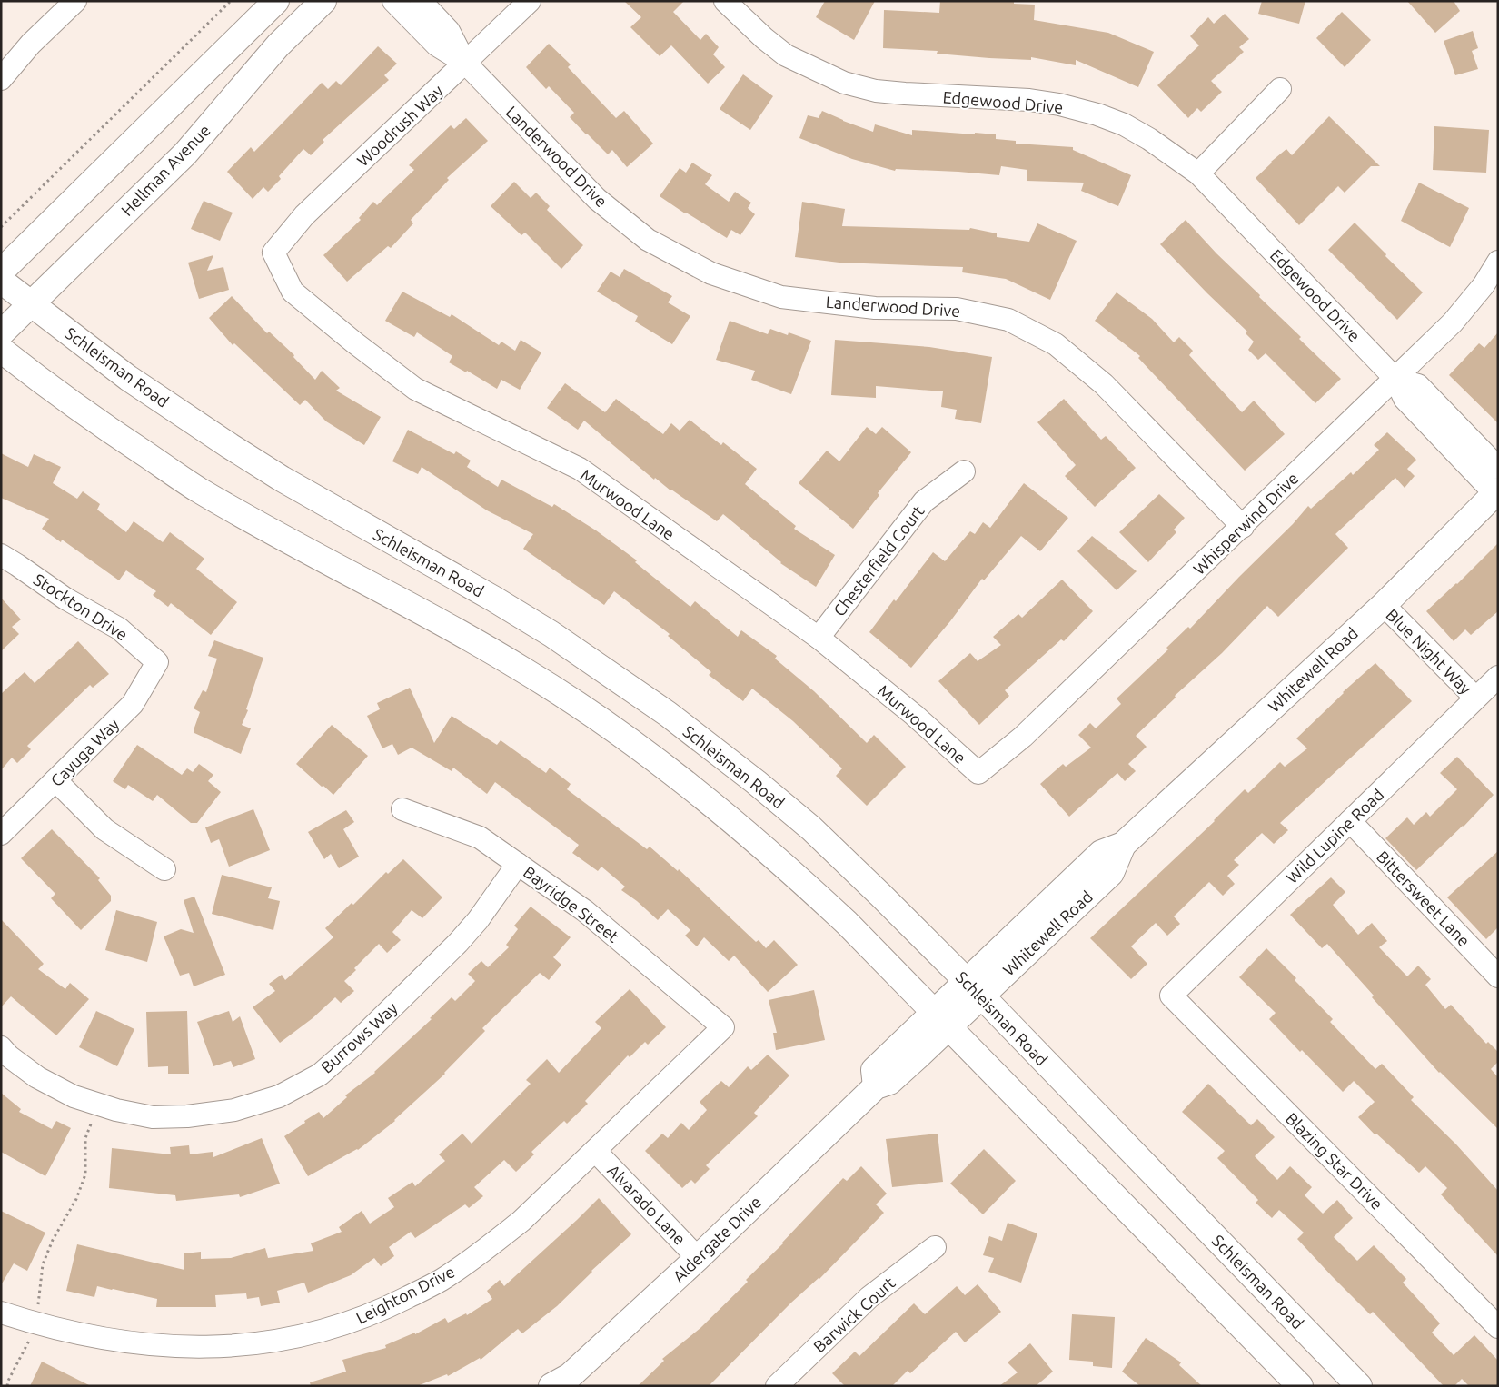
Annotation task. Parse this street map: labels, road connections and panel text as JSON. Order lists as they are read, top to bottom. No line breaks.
{"streets":{"main road":["Hellman Avenue","Schleisman Road","Whitewell Road","Aldergate Drive"],"street":["Edgewood Drive","Woodrush Way","Landerwood Drive","Murwood Lane","Whisperwind Drive","Chesterfield Court","Stockton Drive","Blue Night Way","Cayuga Way","Wild Lupine Road","Bittersweet Lane","Bayridge Street","Burrows Way","Blazing Star Drive","Alvarado Lane","Leighton Drive","Barwick Court"]},"crossings":[["Edgewood Drive","Whisperwind Drive"],["Edgewood Drive","Whitewell Road"],["Woodrush Way","Landerwood Drive"],["Woodrush Way","Murwood Lane"],["Landerwood Drive","Whisperwind Drive"],["Hellman Avenue","Schleisman Road"],["Schleisman Road","Whitewell Road"],["Schleisman Road","Aldergate Drive"],["Murwood Lane","Whisperwind Drive"],["Murwood Lane","Chesterfield Court"],["Stockton Drive","Cayuga Way"],["Blue Night Way","Whitewell Road"],["Blue Night Way","Wild Lupine Road"],["Whitewell Road","Aldergate Drive"],["Wild Lupine Road","Bittersweet Lane"],["Wild Lupine Road","Blazing Star Drive"],["Bayridge Street","Burrows Way"],["Bayridge Street","Leighton Drive"],["Alvarado Lane","Aldergate Drive"],["Alvarado Lane","Leighton Drive"]]}
